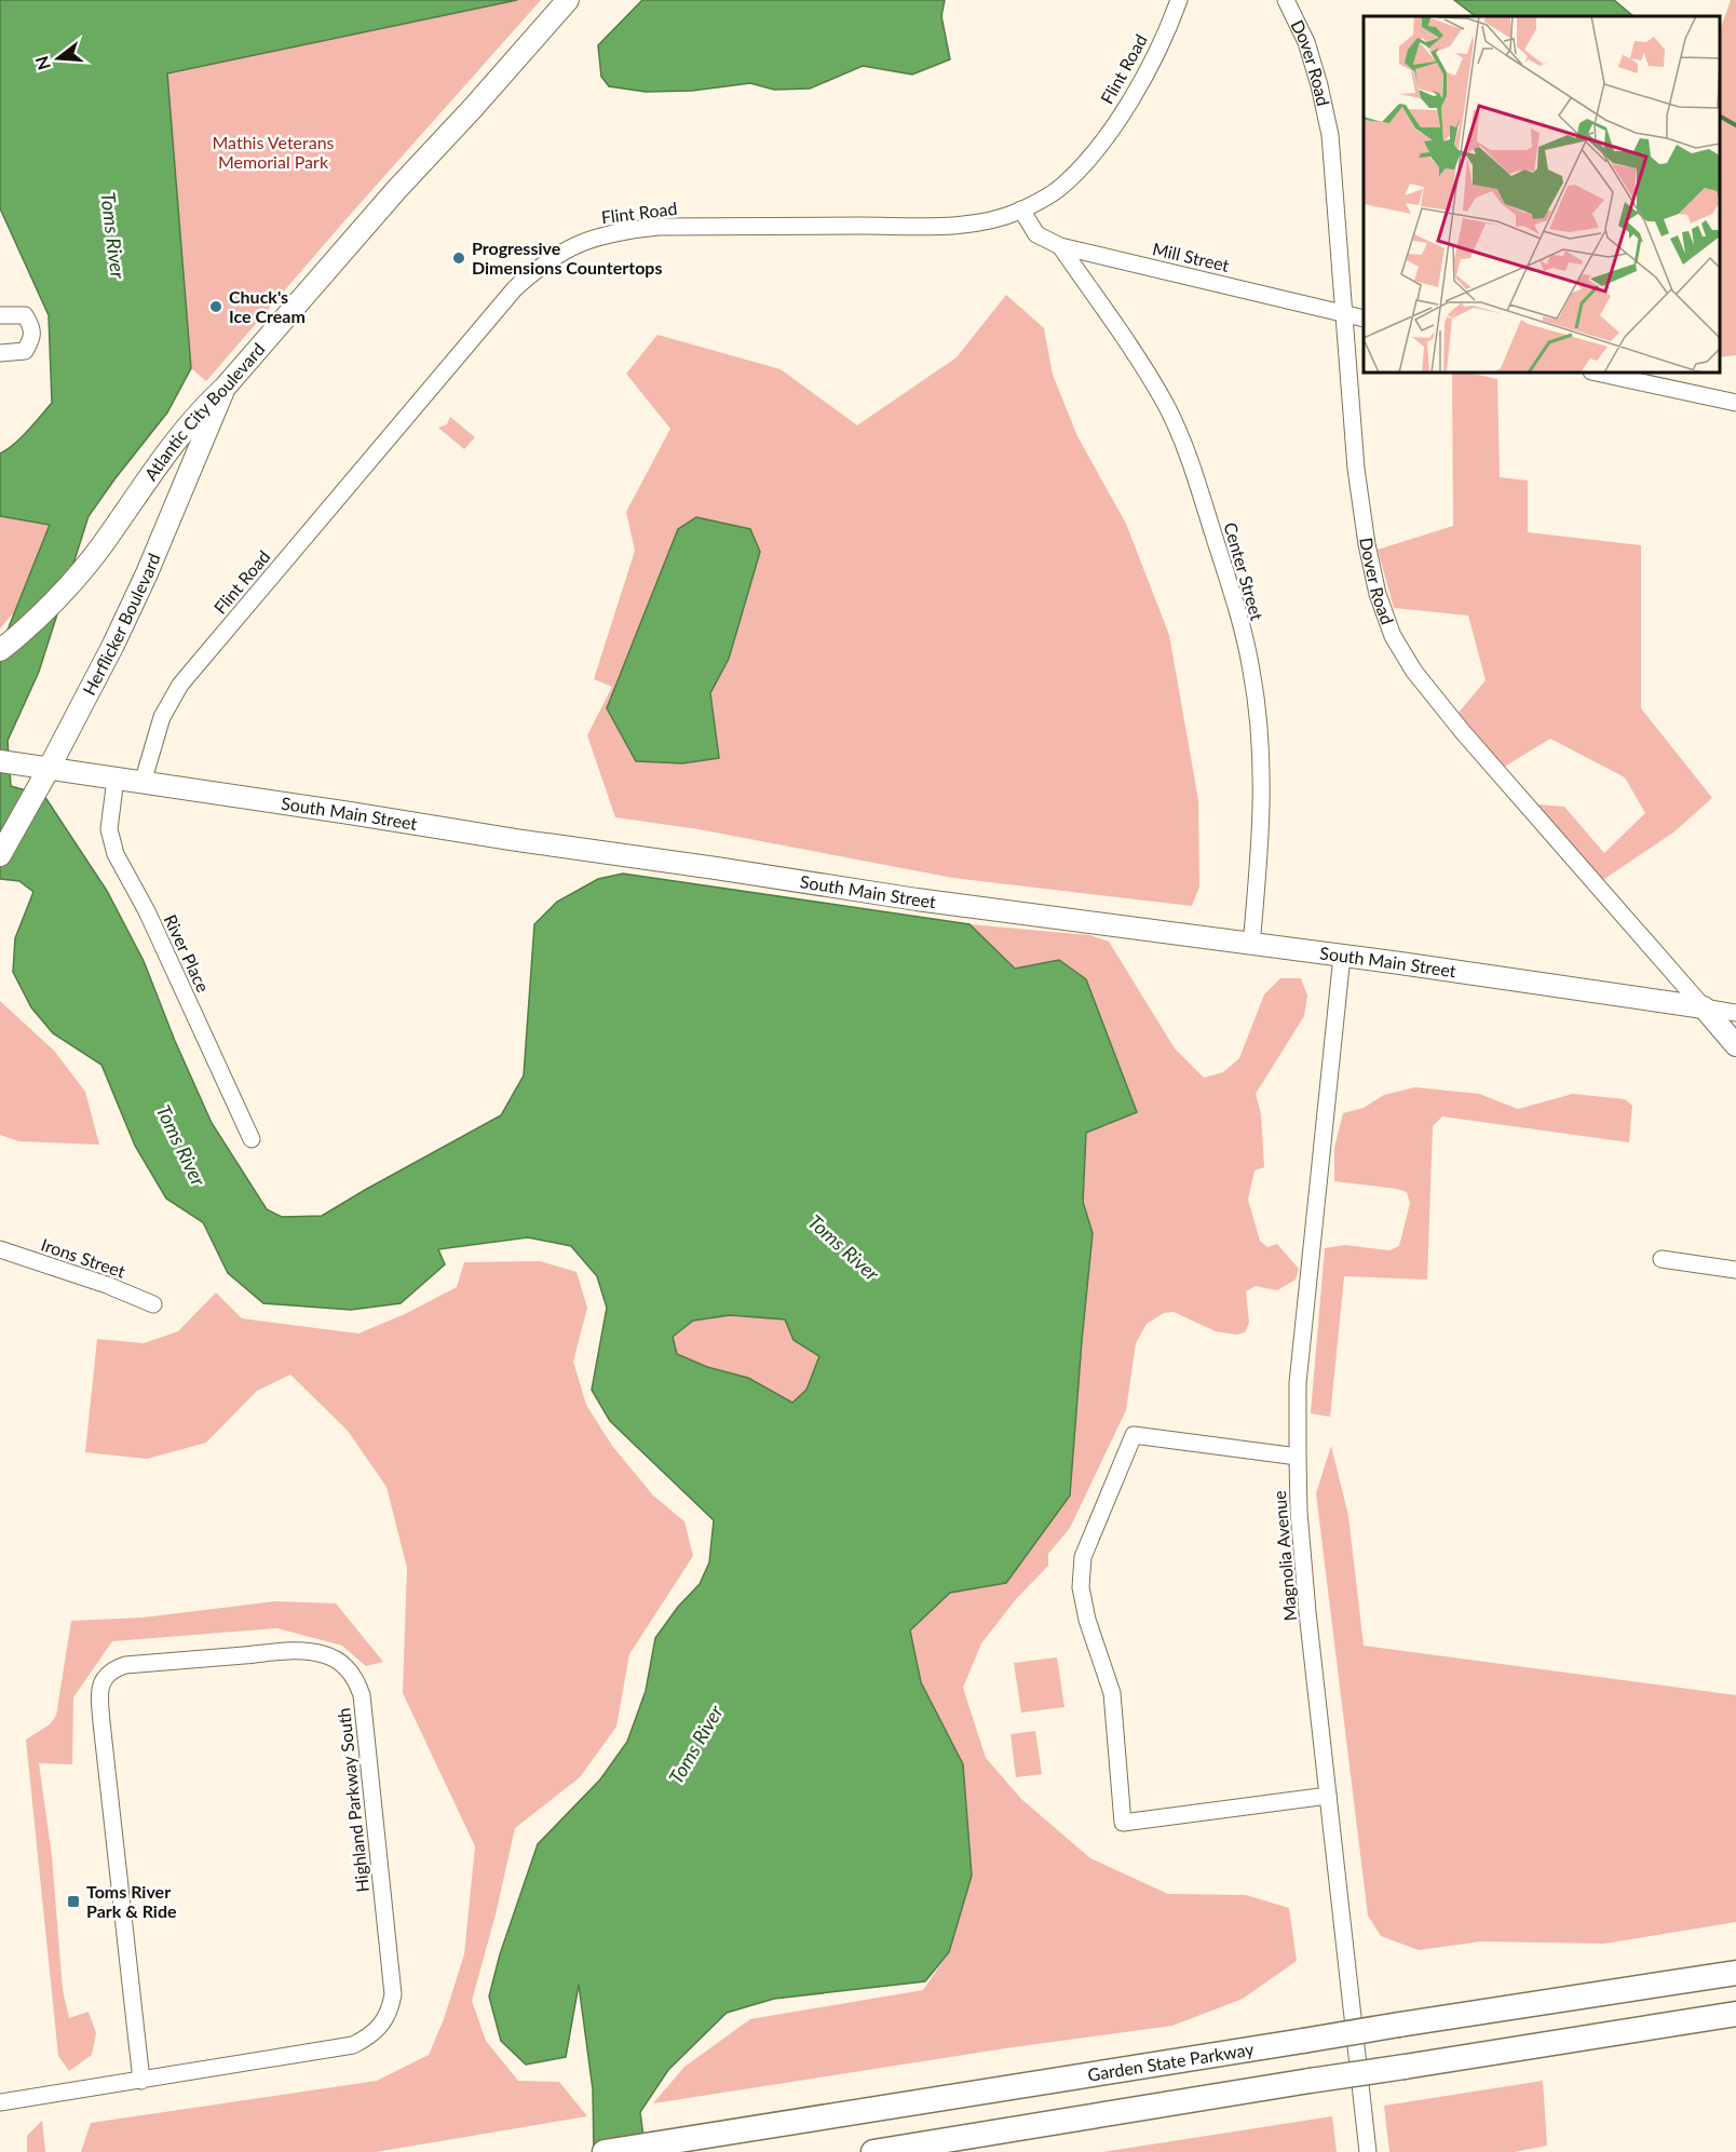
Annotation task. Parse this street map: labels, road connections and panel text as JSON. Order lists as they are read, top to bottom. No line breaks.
{"streets":{"highway":["Garden State Parkway"],"main road":["Dover Road","Atlantic City Boulevard","Herflicker Boulevard","South Main Street"],"street":["Flint Road","Mill Street","Center Street","River Place","Irons Street","Magnolia Avenue","Highland Parkway South"]},"crossings":[["Dover Road","Mill Street"],["Dover Road","South Main Street"],["Flint Road","Mill Street"],["Flint Road","South Main Street"],["Mill Street","Center Street"],["Atlantic City Boulevard","Herflicker Boulevard"],["Center Street","South Main Street"],["Herflicker Boulevard","South Main Street"],["South Main Street","River Place"],["South Main Street","Magnolia Avenue"]],"water":["Toms River"],"parks":["Mathis Veterans Memorial Park"],"places":{"other":["Progressive Dimensions Countertops","Chuck's Ice Cream"],"transit":["Toms River Park & Ride"]},"north":"left"}
